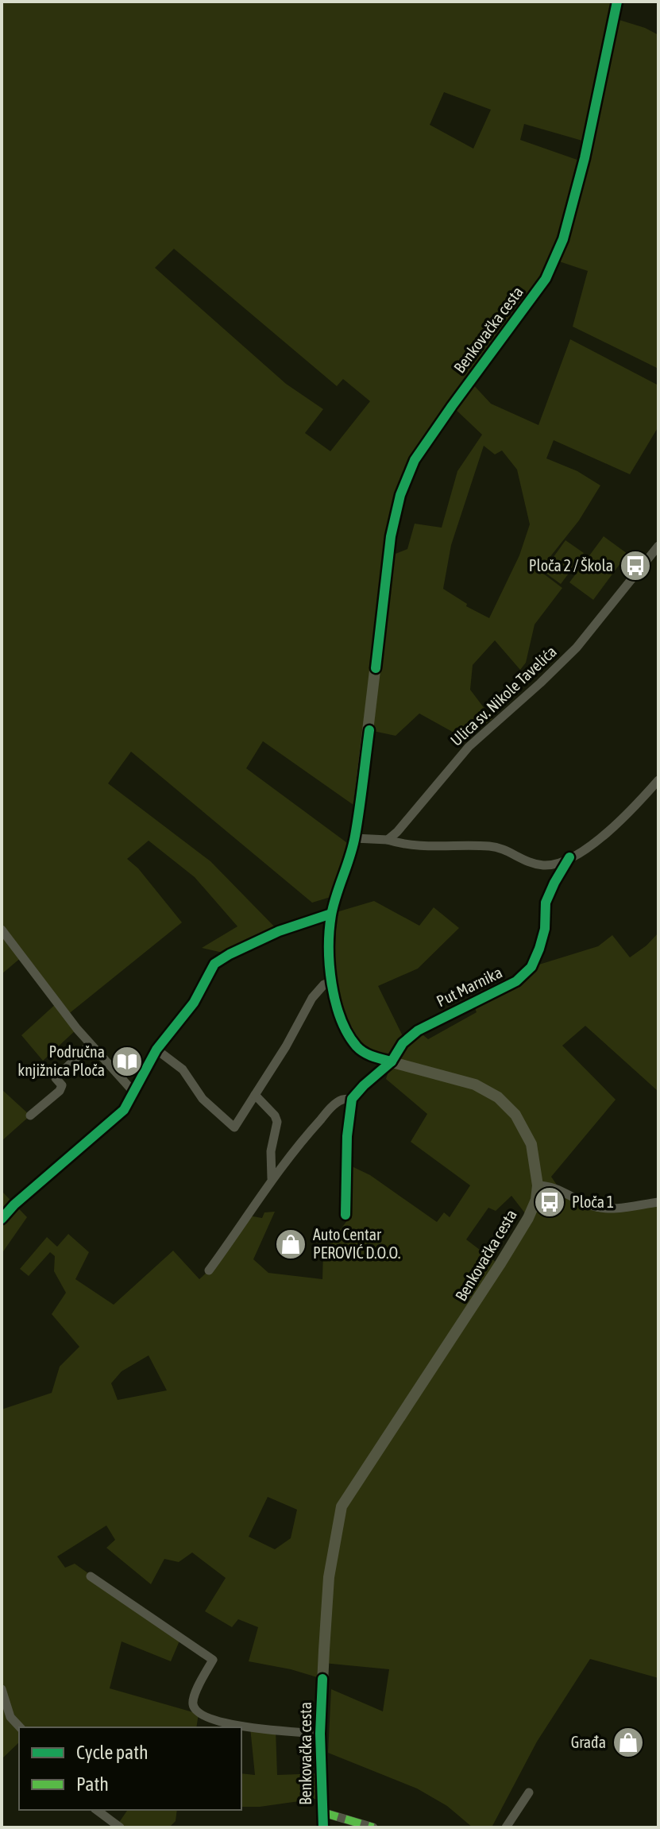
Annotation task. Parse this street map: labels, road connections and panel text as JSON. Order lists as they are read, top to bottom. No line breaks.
{"streets":{"main road":["Benkovačka cesta"],"street":["Ulica sv. Nikole Tavelića","Put Marnika"]},"crossings":[["Benkovačka cesta","Put Marnika"]],"places":{"bus stop":["Ploča 2 / Škola","Ploča 1"],"library":["Područna knjižnica Ploča"],"shop":["Auto Centar PEROVIĆ D.O.O.","Građa"]},"legend":["Cycle path","Path"]}
